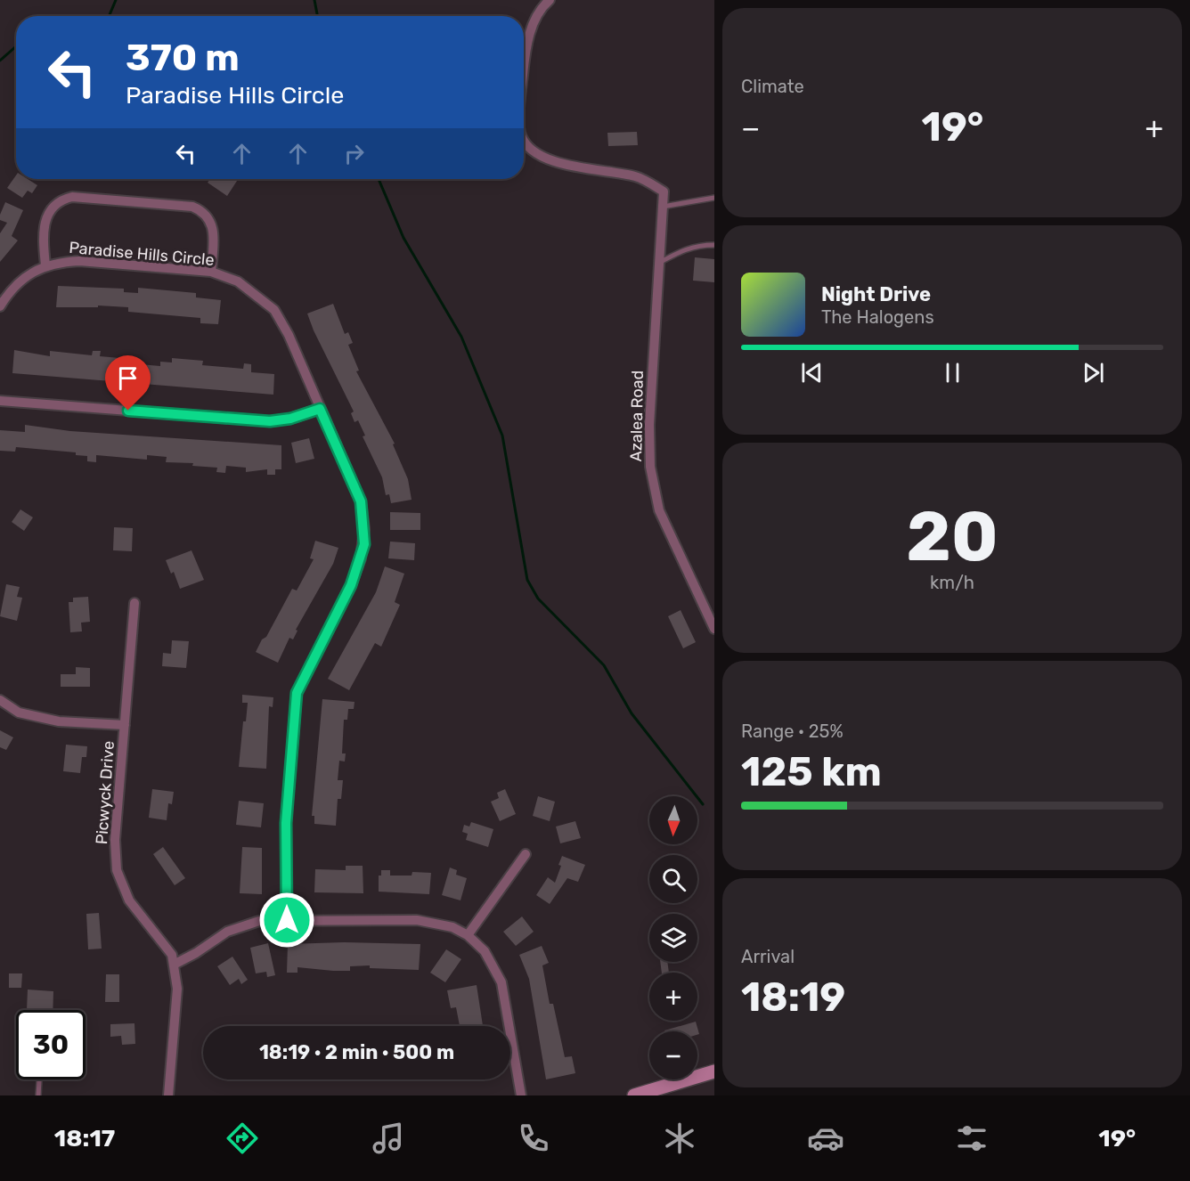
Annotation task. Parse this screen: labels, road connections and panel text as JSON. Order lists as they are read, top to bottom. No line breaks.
{"streets":{"street":["Paradise Hills Circle","Azalea Road","Picwyck Drive"]},"north":"bottom","page":{"tile":["Climate",["20","km/h"],["Range · 25%","125 km"],["Arrival","18:19"]],"turn":["370 m","Paradise Hills Circle"],"heat":["−","19°","+"],"song":["Night Drive","The Halogens"],"map_buttons":["+","−"],"limit":"30","trip":"18:19 · 2 min · 500 m","tabs":["18:17","19°"]}}
